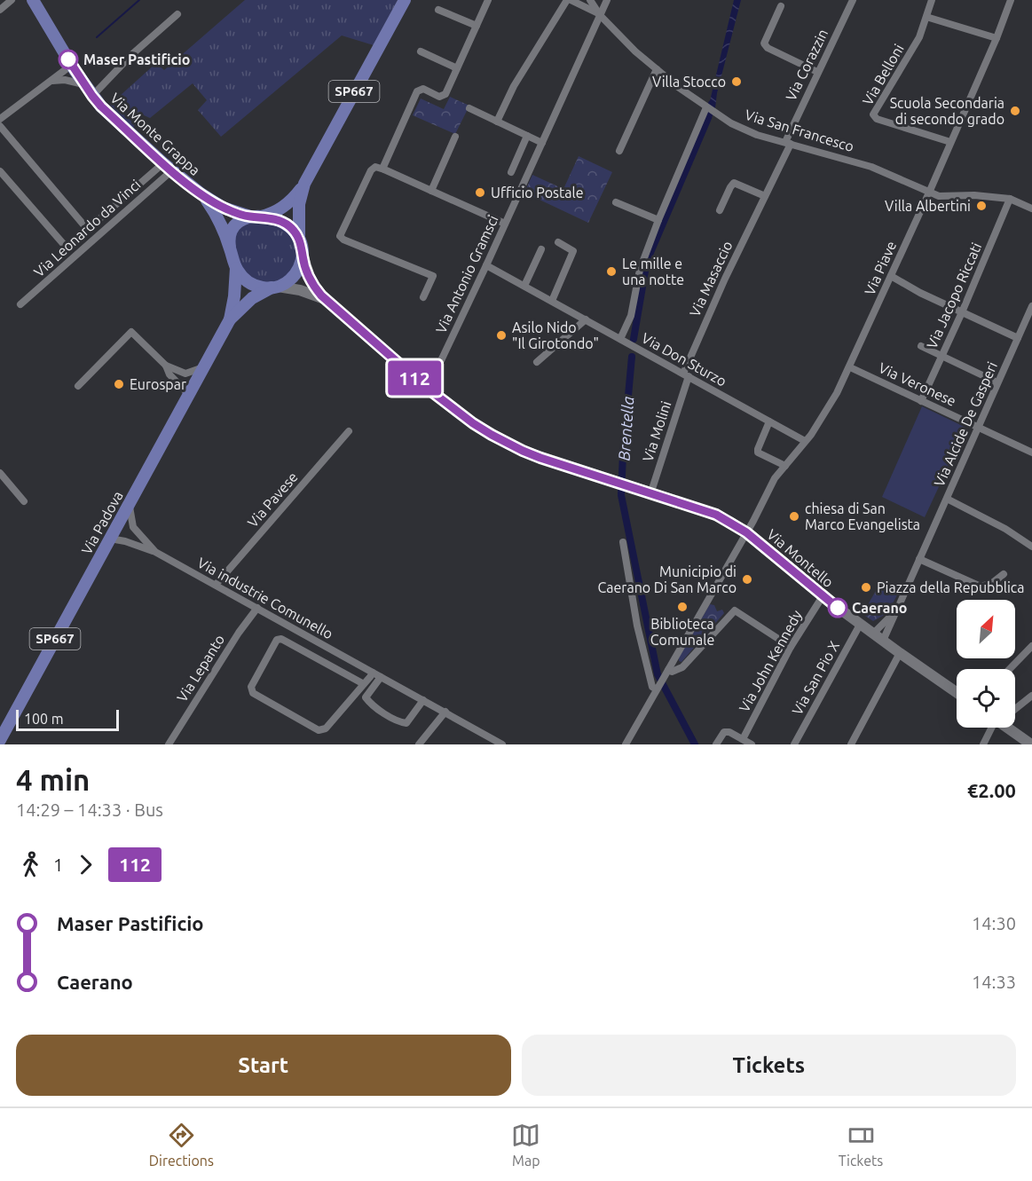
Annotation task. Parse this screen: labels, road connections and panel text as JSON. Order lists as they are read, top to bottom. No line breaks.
{"streets":{"main road":["SP667","Via Monte Grappa","Via Padova","Via Montello"],"street":["Via Corazzin","Via Belloni","Via San Francesco","Via Leonardo da Vinci","Via Piave","Via Antonio Gramsci","Via Masaccio","Via Jacopo Riccati","Via Don Sturzo","Via Veronese","Via Alcide De Gasperi","Via Molini","Via Pavese","Via industrie Comunello","Via John Kennedy","Via Lepanto","Via San Pio X"]},"crossings":[["Via Corazzin","Via San Francesco"],["Via Corazzin","Via Masaccio"],["Via Belloni","Via Piave"],["SP667","Via Monte Grappa"],["SP667","Via Padova"],["Via San Francesco","Via Piave"],["Via San Francesco","Via Antonio Gramsci"],["Via San Francesco","Via Masaccio"],["Via San Francesco","Via Jacopo Riccati"],["Via Monte Grappa","Via Leonardo da Vinci"],["Via Monte Grappa","Via Padova"],["Via Piave","Via Don Sturzo"],["Via Piave","Via Veronese"],["Via Piave","Via Montello"],["Via Antonio Gramsci","Via Don Sturzo"],["Via Masaccio","Via Don Sturzo"],["Via Masaccio","Via Molini"],["Via Jacopo Riccati","Via Veronese"],["Via Don Sturzo","Via Molini"],["Via Veronese","Via Alcide De Gasperi"],["Via Alcide De Gasperi","Via Montello"],["Via Pavese","Via industrie Comunello"],["Via Montello","Via John Kennedy"],["Via Montello","Via San Pio X"],["Via industrie Comunello","Via Lepanto"]],"water":["Brentella"],"places":["Maser Pastificio","Villa Stocco","Scuola Secondaria di secondo grado","Ufficio Postale","Villa Albertini","Le mille e una notte","Asilo Nido \"Il Girotondo\"","Eurospar","chiesa di San Marco Evangelista","Municipio di Caerano Di San Marco","Piazza della Repubblica","Biblioteca Comunale","Caerano"],"lines":["bus line 112"],"scale_bar":"100 m","north":"top right","page":{"on_map":"112","scale":"100 m","heading":["4 min","14:29 – 14:33 · Bus","€2.00"],"legs":["1","112"],"list":[{"name":"Maser Pastificio","value":"14:30"},{"name":"Caerano","value":"14:33"}],"buttons":["Start","Tickets"],"tabs":["Directions","Map","Tickets"]}}
